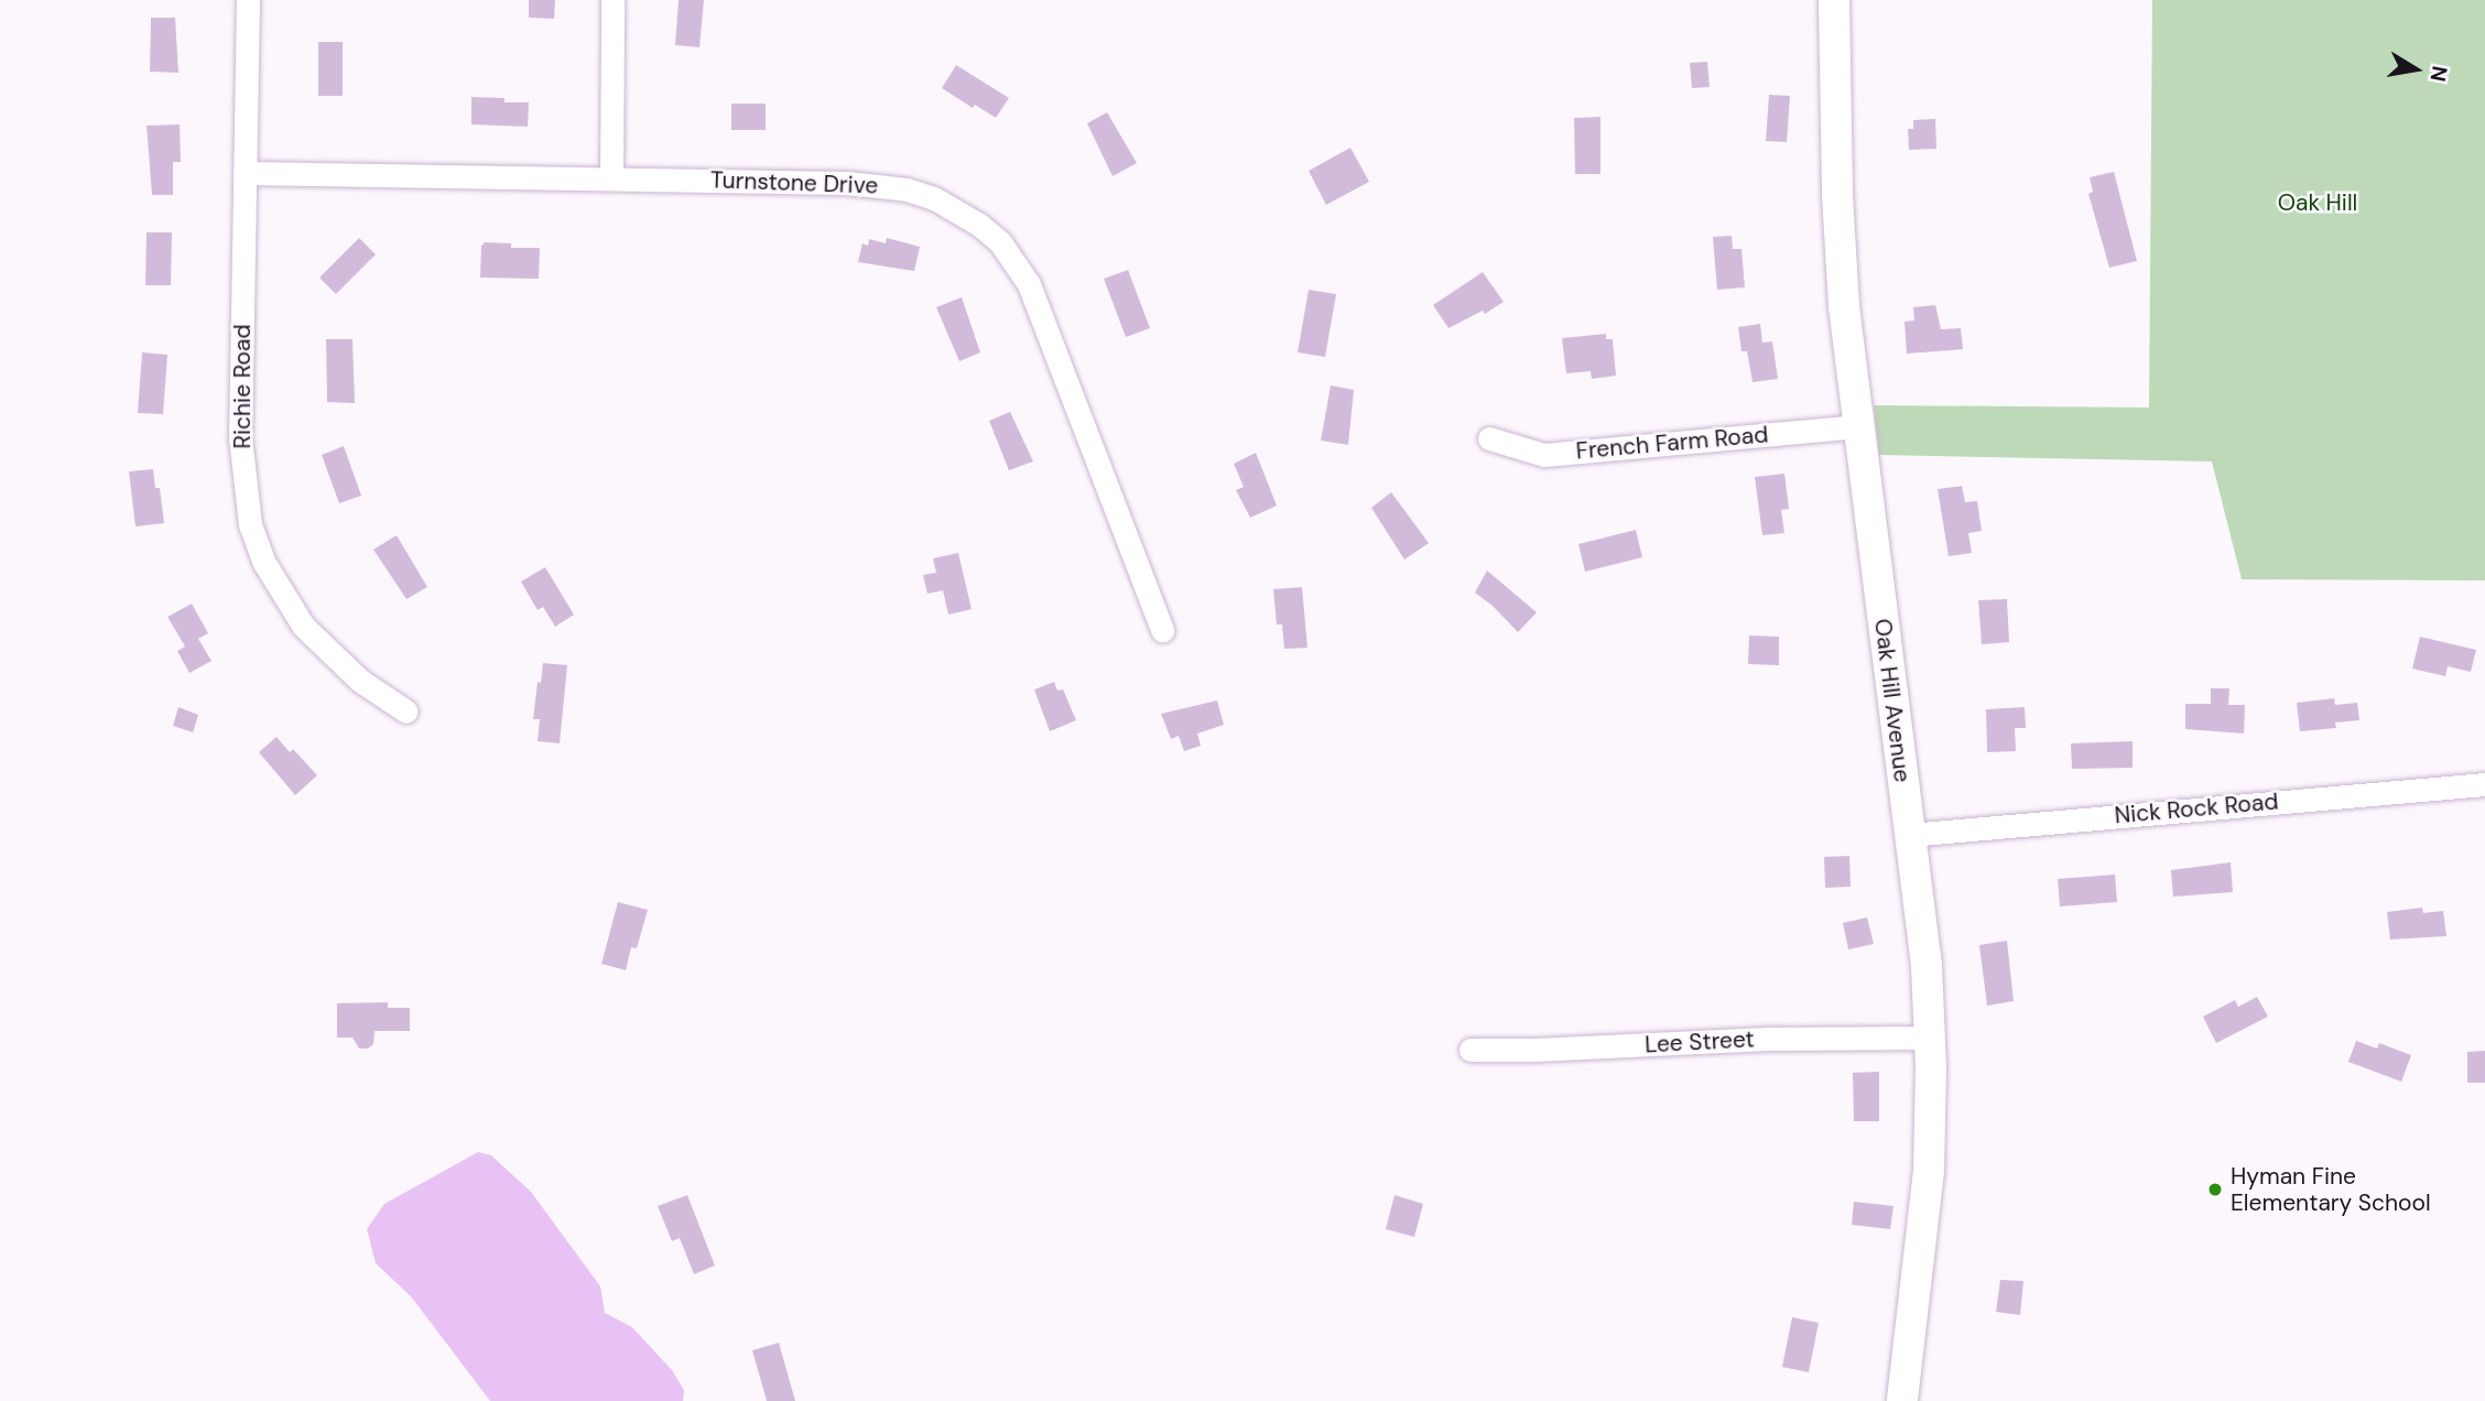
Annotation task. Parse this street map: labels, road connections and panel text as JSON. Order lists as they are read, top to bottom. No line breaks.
{"streets":{"main road":["Oak Hill Avenue"],"street":["Turnstone Drive","Richie Road","French Farm Road","Nick Rock Road","Lee Street"]},"crossings":[["Turnstone Drive","Richie Road"],["French Farm Road","Oak Hill Avenue"],["Oak Hill Avenue","Nick Rock Road"],["Oak Hill Avenue","Lee Street"]],"parks":["Oak Hill"],"places":["Hyman Fine Elementary School"],"north":"right"}
